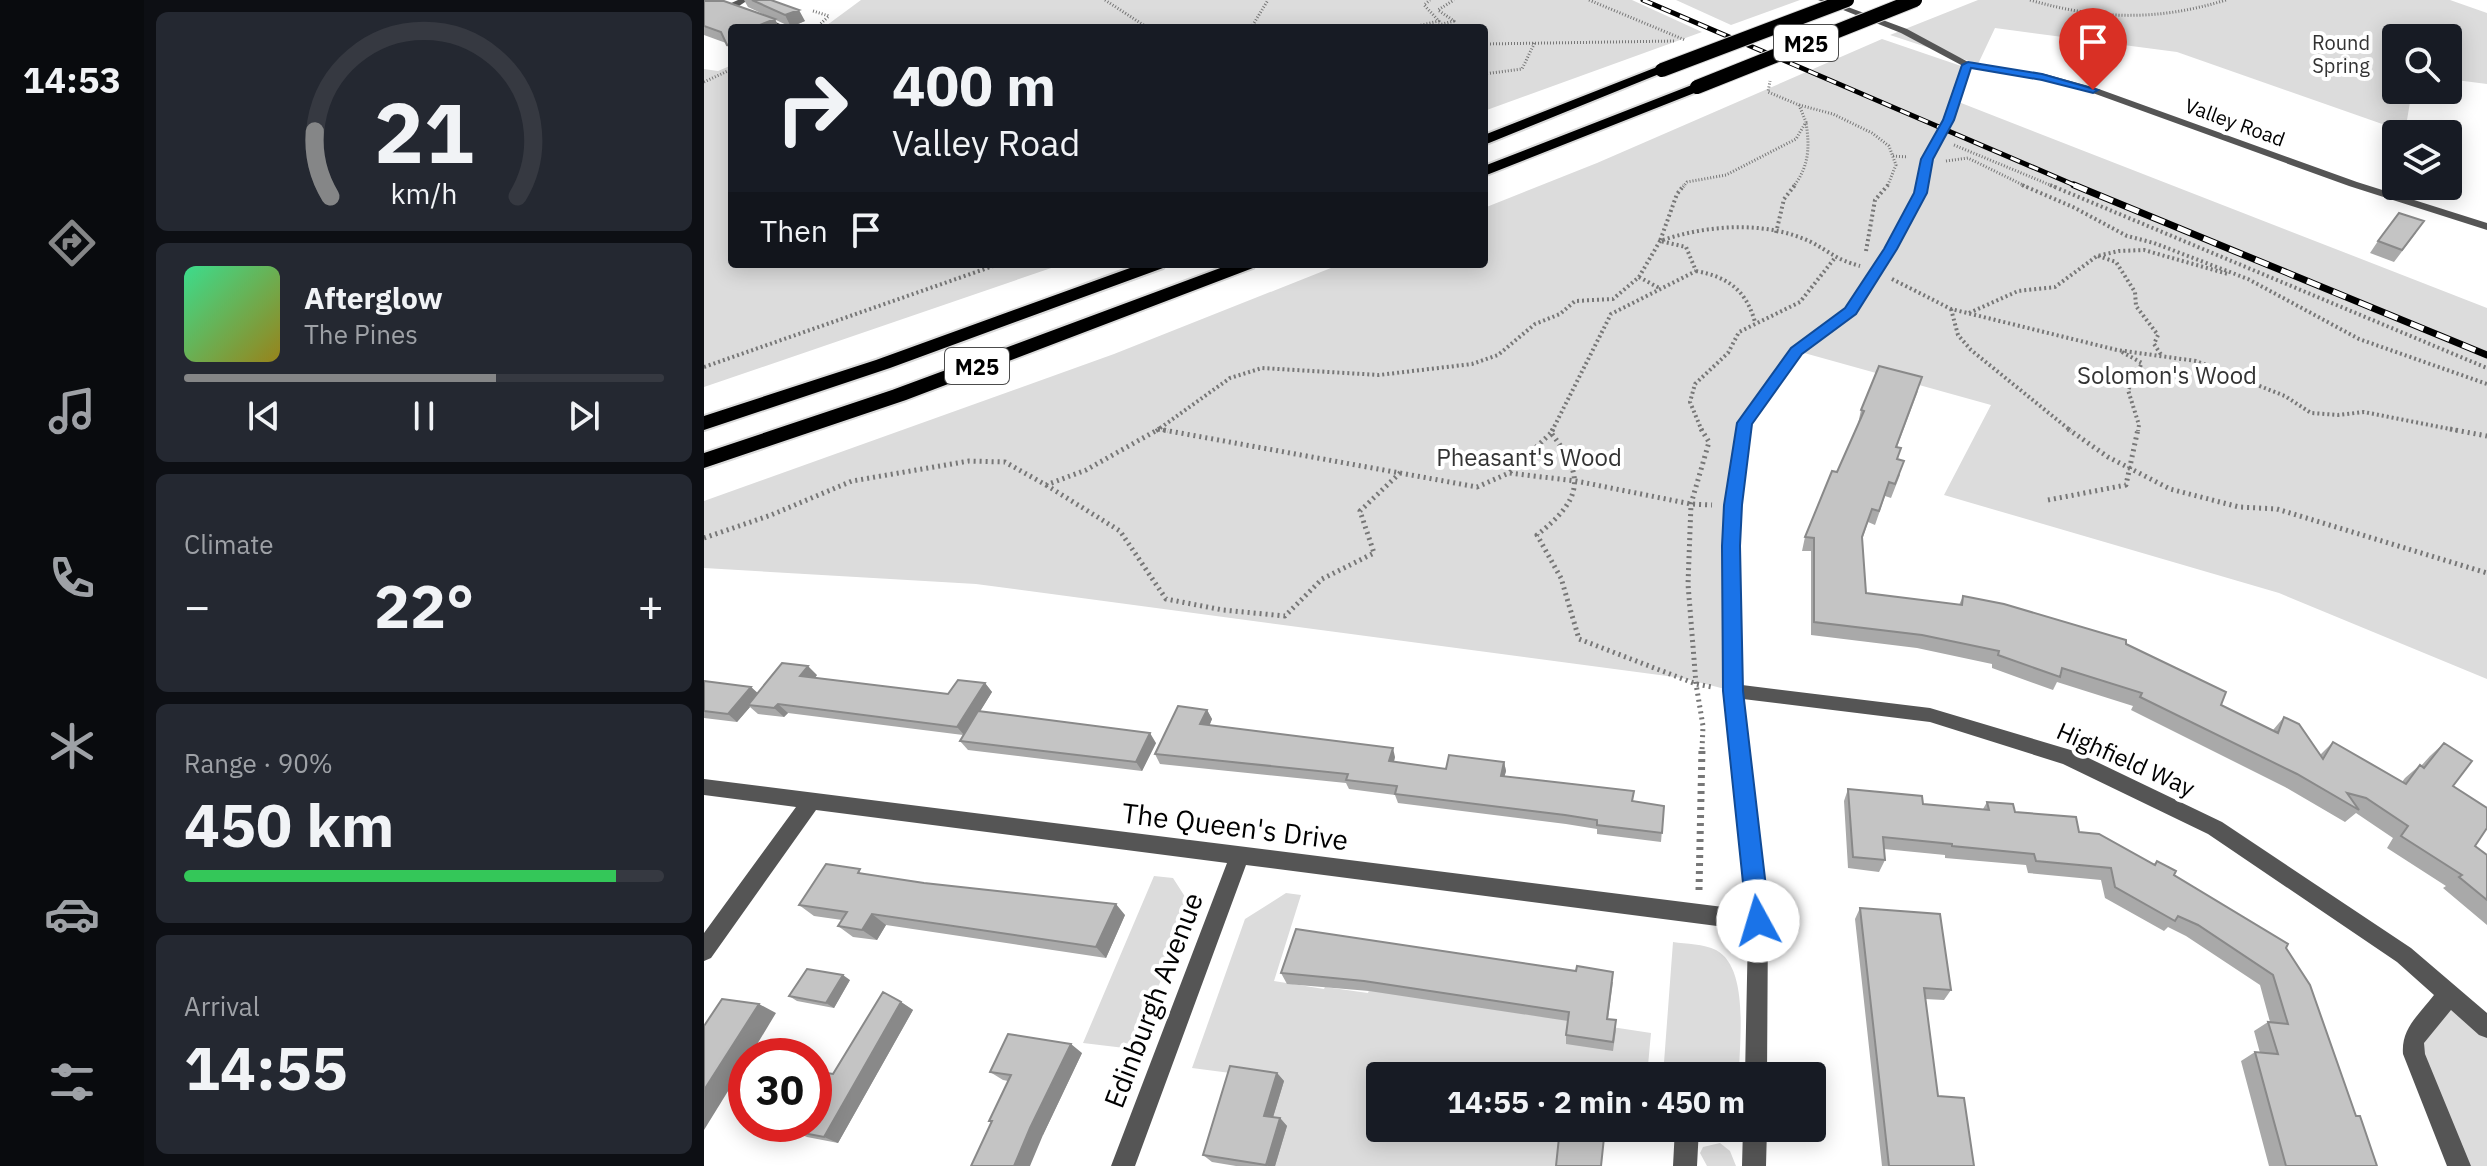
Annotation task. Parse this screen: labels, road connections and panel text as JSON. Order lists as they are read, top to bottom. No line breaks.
{"streets":{"highway":["M25"],"street":["Valley Road","Highfield Way","The Queen's Drive","Edinburgh Avenue"]},"crossings":[["The Queen's Drive","Edinburgh Avenue"]],"parks":["Round Spring","Solomon's Wood","Pheasant's Wood"],"page":{"tabs":"14:53","turn":["400 m","Valley Road"],"then":"Then","song":["Afterglow","The Pines"],"tile":["Climate",["Range · 90%","450 km"],["Arrival","14:55"]],"heat":["−","22°","+"],"limit":"30","trip":"14:55 · 2 min · 450 m","gauge":["21","km/h"]}}
